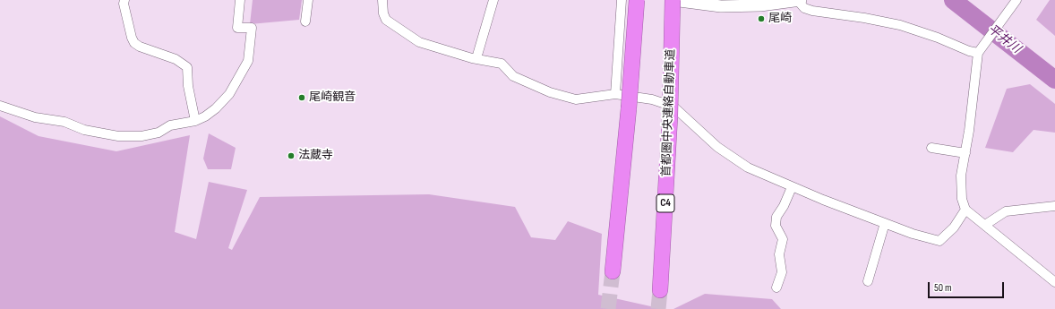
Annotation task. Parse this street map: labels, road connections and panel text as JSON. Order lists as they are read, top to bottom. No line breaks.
{"streets":{"highway":["首都圏中央連絡自動車道","C4"]},"water":["平井川"],"places":["尾崎","尾崎観音","法蔵寺"],"scale_bar":"50 m"}
